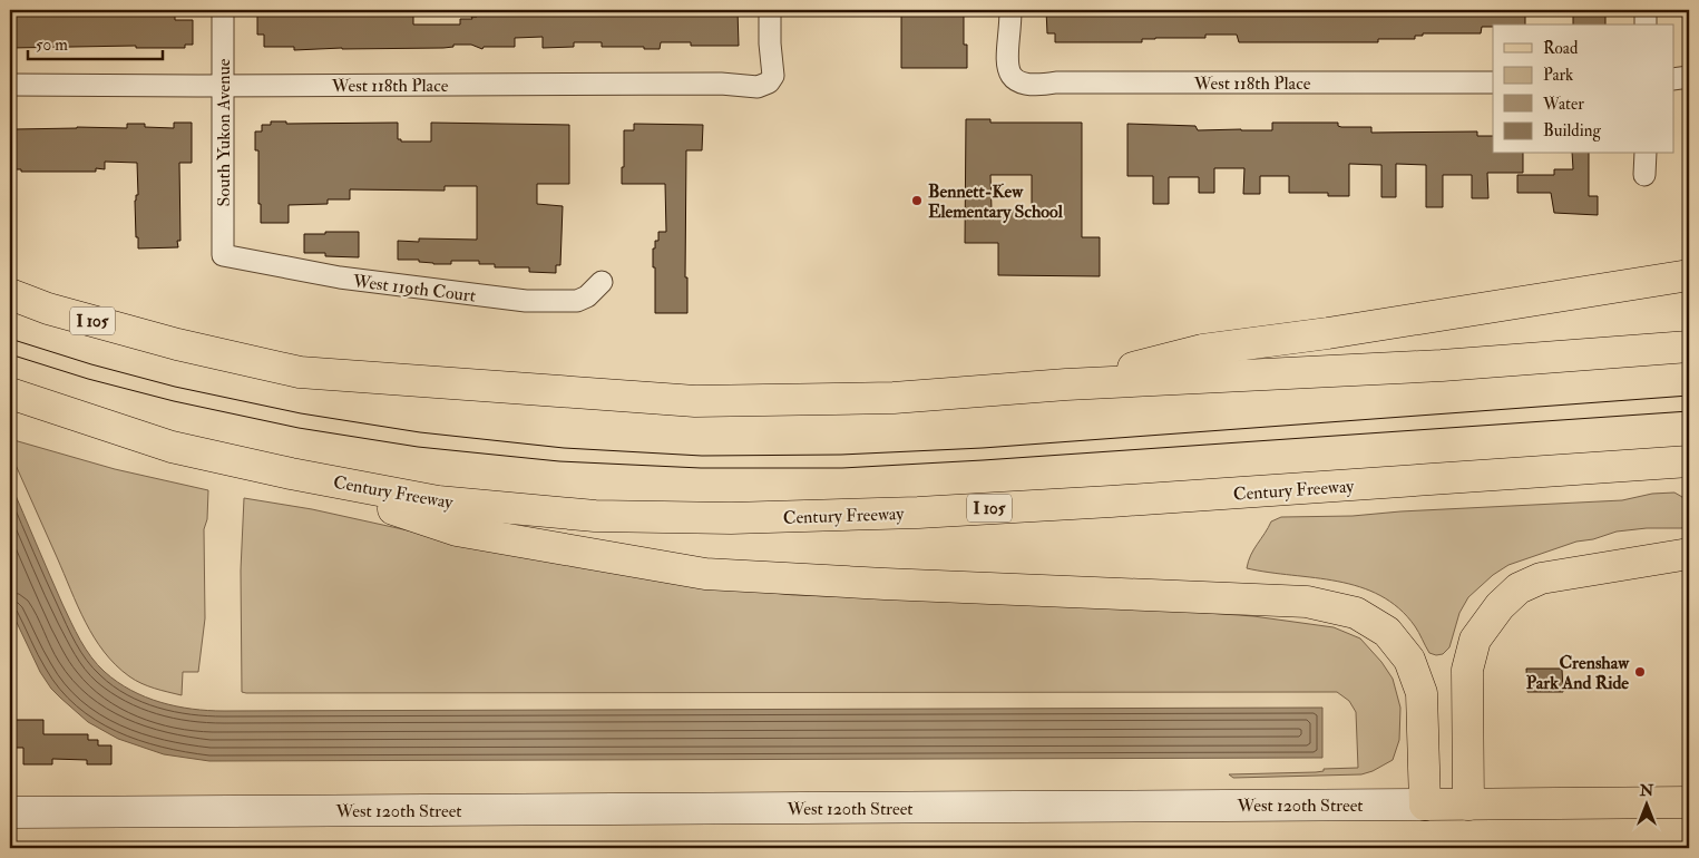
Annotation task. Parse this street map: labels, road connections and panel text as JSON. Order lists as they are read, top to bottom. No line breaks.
{"streets":{"main road":["I 105","Century Freeway","West 120th Street"],"street":["West 118th Place","South Yukon Avenue","West 119th Court"]},"crossings":[["West 118th Place","South Yukon Avenue"],["South Yukon Avenue","West 119th Court"]],"places":["Bennett-Kew Elementary School","Crenshaw Park And Ride"],"legend":["Road","Park","Water","Building"],"scale_bar":"50 m","north":"top"}
